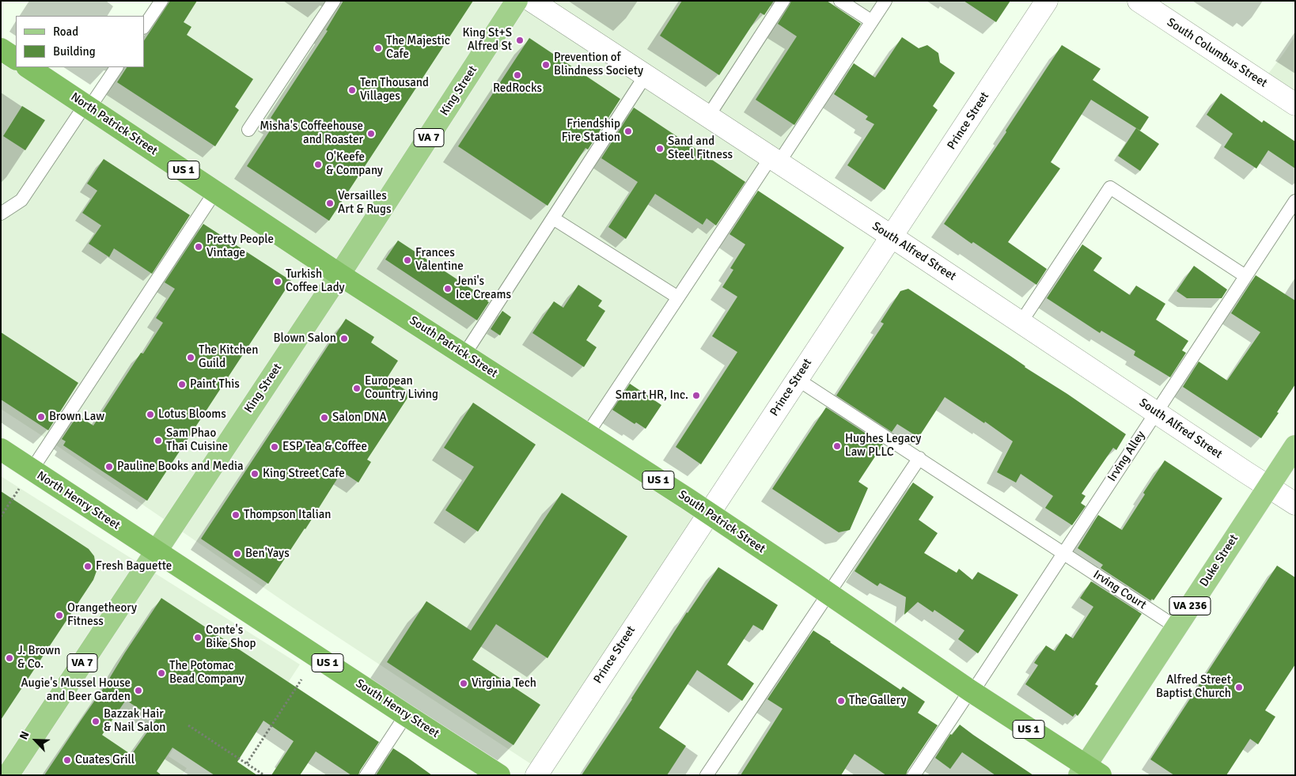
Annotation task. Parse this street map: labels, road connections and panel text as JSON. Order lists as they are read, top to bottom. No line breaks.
{"streets":{"highway":["North Patrick Street","US 1","South Patrick Street","North Henry Street","South Henry Street"],"main road":["King Street","VA 7","Duke Street","VA 236"],"street":["South Columbus Street","Prince Street","South Alfred Street"],"lane":["Irving Alley","Irving Court"]},"crossings":[["King Street","North Patrick Street"],["King Street","South Patrick Street"],["King Street","North Henry Street"],["King Street","South Henry Street"],["Prince Street","South Alfred Street"],["Prince Street","South Patrick Street"],["Prince Street","Irving Court"],["North Patrick Street","South Patrick Street"],["South Alfred Street","Irving Alley"],["South Alfred Street","Duke Street"],["South Patrick Street","Irving Alley"],["South Patrick Street","Duke Street"],["Irving Alley","Irving Court"],["North Henry Street","South Henry Street"],["Duke Street","Irving Court"]],"places":["King St+S Alfred St","The Majestic Cafe","Prevention of Blindness Society","RedRocks","Ten Thousand Villages","Friendship Fire Station","Misha's Coffeehouse and Roaster","Sand and Steel Fitness","O'Keefe & Company","Versailles Art & Rugs","Pretty People Vintage","Frances Valentine","Turkish Coffee Lady","Jeni's Ice Creams","Blown Salon","The Kitchen Guild","Paint This","European Country Living","Smart HR, Inc.","Lotus Blooms","Brown Law","Salon DNA","Sam Phao Thai Cuisine","Hughes Legacy Law PLLC","ESP Tea & Coffee","Pauline Books and Media","King Street Cafe","Thompson Italian","Ben'Yays","Fresh Baguette","Orangetheory Fitness","Conte's Bike Shop","J. Brown & Co.","The Potomac Bead Company","Virginia Tech","Alfred Street Baptist Church","Augie's Mussel House and Beer Garden","The Gallery","Bazzak Hair & Nail Salon","Cuates Grill"],"legend":["Road","Building"],"north":"top left"}
